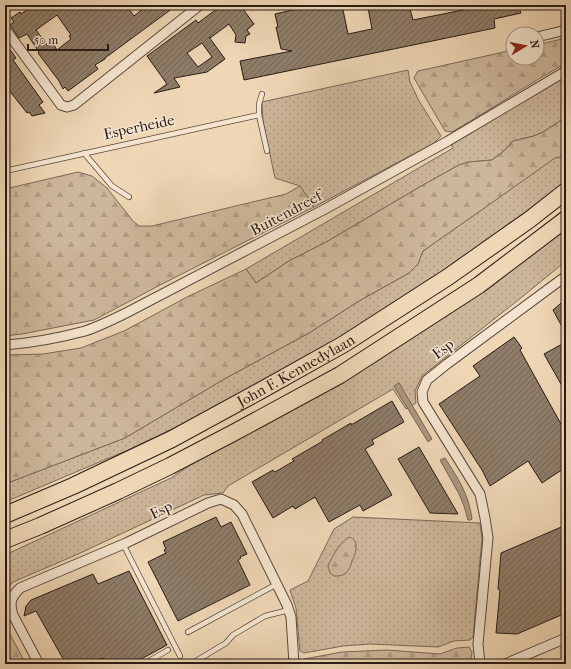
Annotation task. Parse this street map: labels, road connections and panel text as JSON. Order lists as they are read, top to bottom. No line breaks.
{"streets":{"highway":["John F. Kennedylaan"],"street":["Buitendreef","Esp"],"lane":["Esperheide"]},"scale_bar":"50 m","north":"right"}
